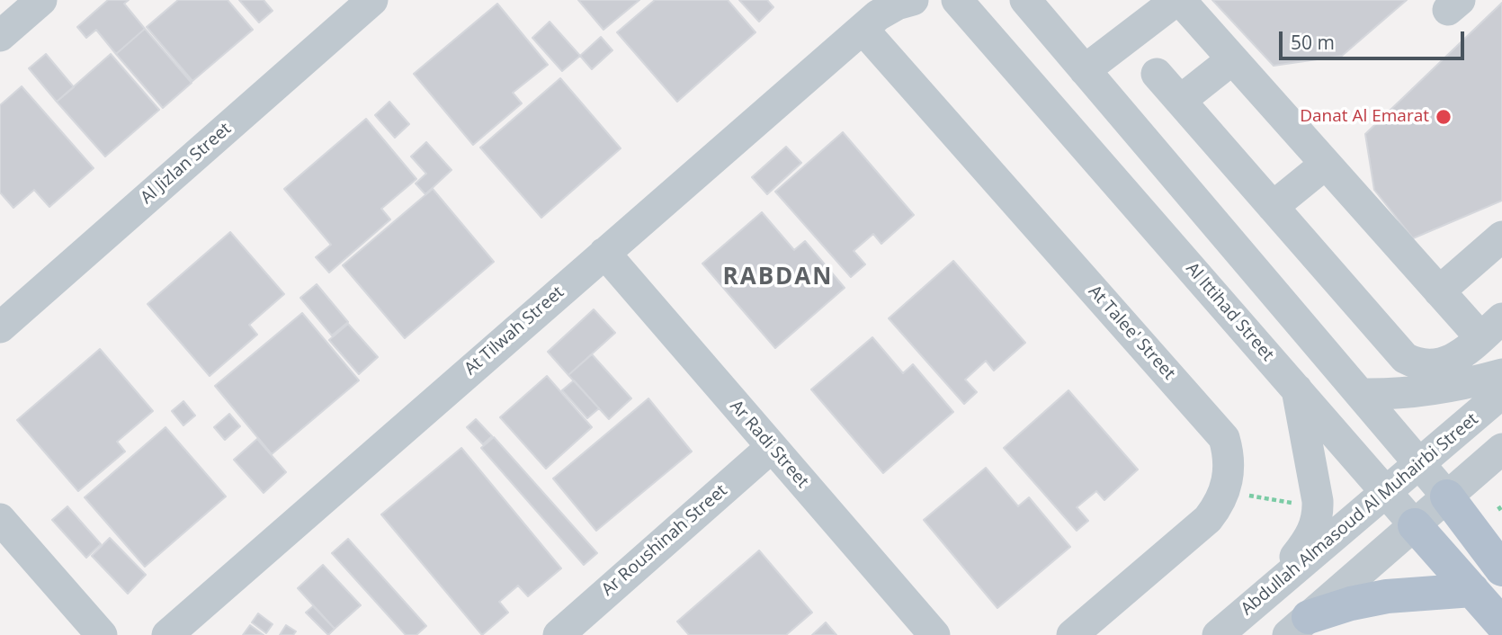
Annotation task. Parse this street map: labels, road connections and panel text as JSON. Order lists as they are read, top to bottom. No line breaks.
{"streets":{"main road":["Al Ittihad Street"],"street":["Al Jizlan Street","At Tilwah Street","At Talee' Street","Ar Radi Street","Abdullah Almasoud Al Muhairbi Street","Ar Roushinah Street"]},"crossings":[["Al Ittihad Street","Abdullah Almasoud Al Muhairbi Street"],["At Tilwah Street","At Talee' Street"],["At Tilwah Street","Ar Radi Street"],["Ar Radi Street","Ar Roushinah Street"]],"districts":["RABDAN"],"places":["Danat Al Emarat"],"scale_bar":"50 m"}
